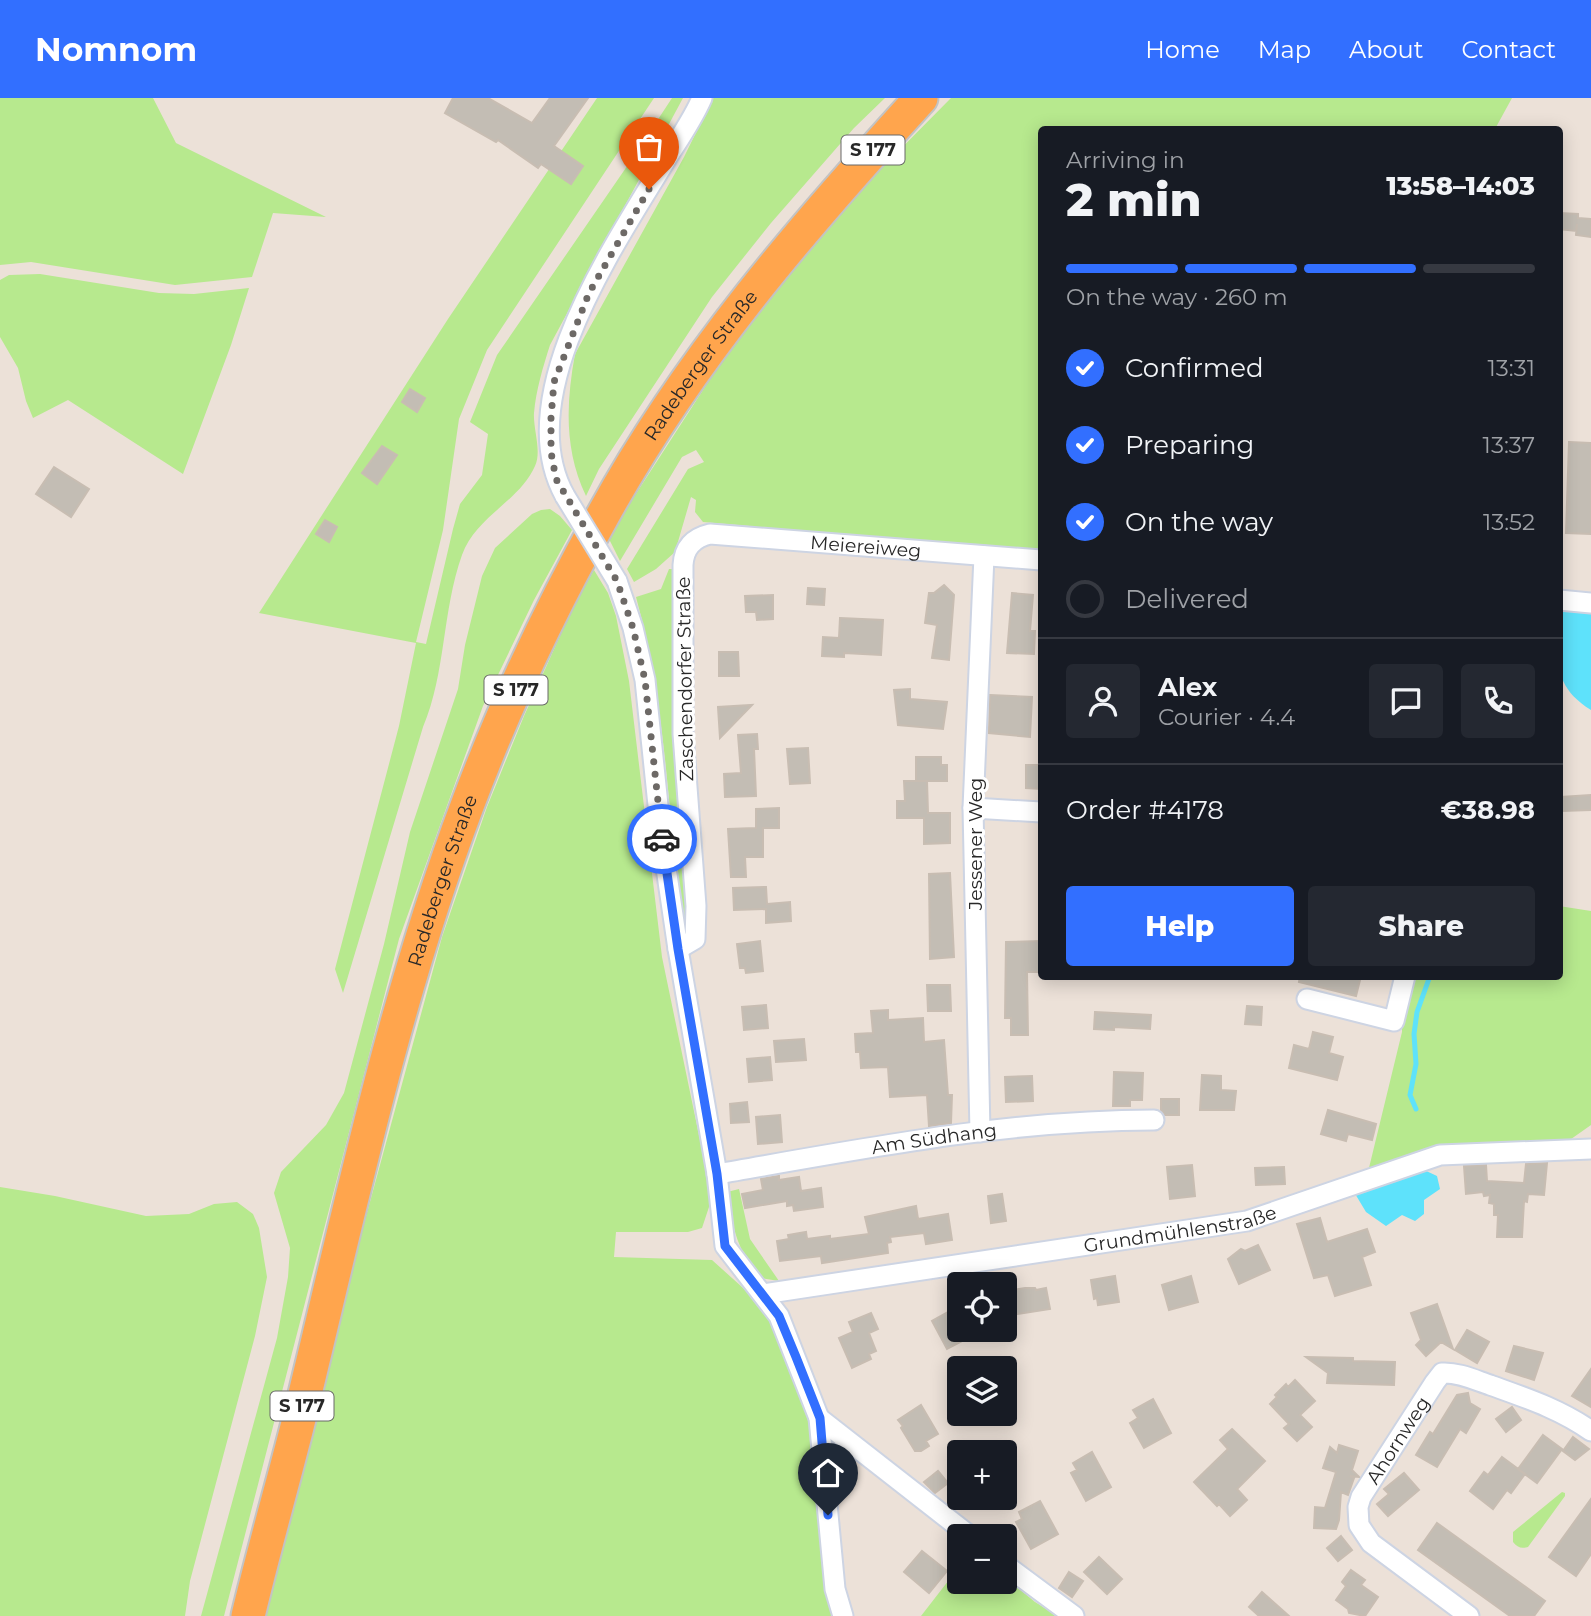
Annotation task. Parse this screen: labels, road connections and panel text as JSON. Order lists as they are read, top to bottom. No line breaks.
{"streets":{"highway":["S 177","Radeberger Straße"],"street":["Meiereiweg","Zaschendorfer Straße","Jessener Weg","Am Südhang","Grundmühlenstraße","Ahornweg"]},"crossings":[["Meiereiweg","Zaschendorfer Straße"],["Meiereiweg","Jessener Weg"],["Jessener Weg","Am Südhang"]],"page":{"header":"Nomnom","nav":["Home","Map","About","Contact"],"heading":["2 min","Arriving in","13:58–14:03"],"panel":["Alex","Courier · 4.4","Order #4178","€38.98"],"bar":"On the way · 260 m","list":[["Confirmed","13:31"],["Preparing","13:37"],["On the way","13:52"],"Delivered"],"buttons":["Help","Share"],"map_buttons":["+","−"]}}
